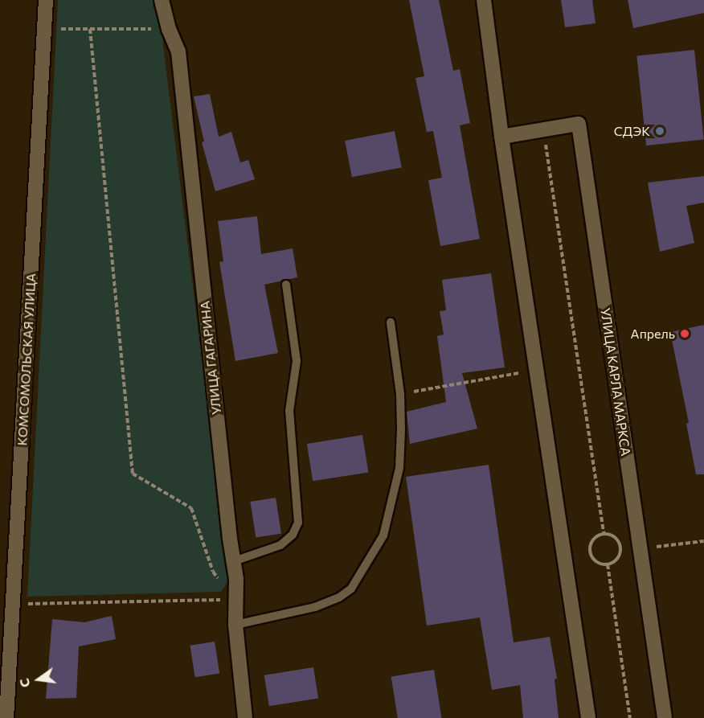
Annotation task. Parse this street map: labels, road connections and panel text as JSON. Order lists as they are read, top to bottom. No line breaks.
{"streets":{"street":["УЛИЦА ГАГАРИНА","КОМСОМОЛЬСКАЯ УЛИЦА","УЛИЦА КАРЛА МАРКСА"]},"places":["СДЭК","Апрель"],"north":"left"}
